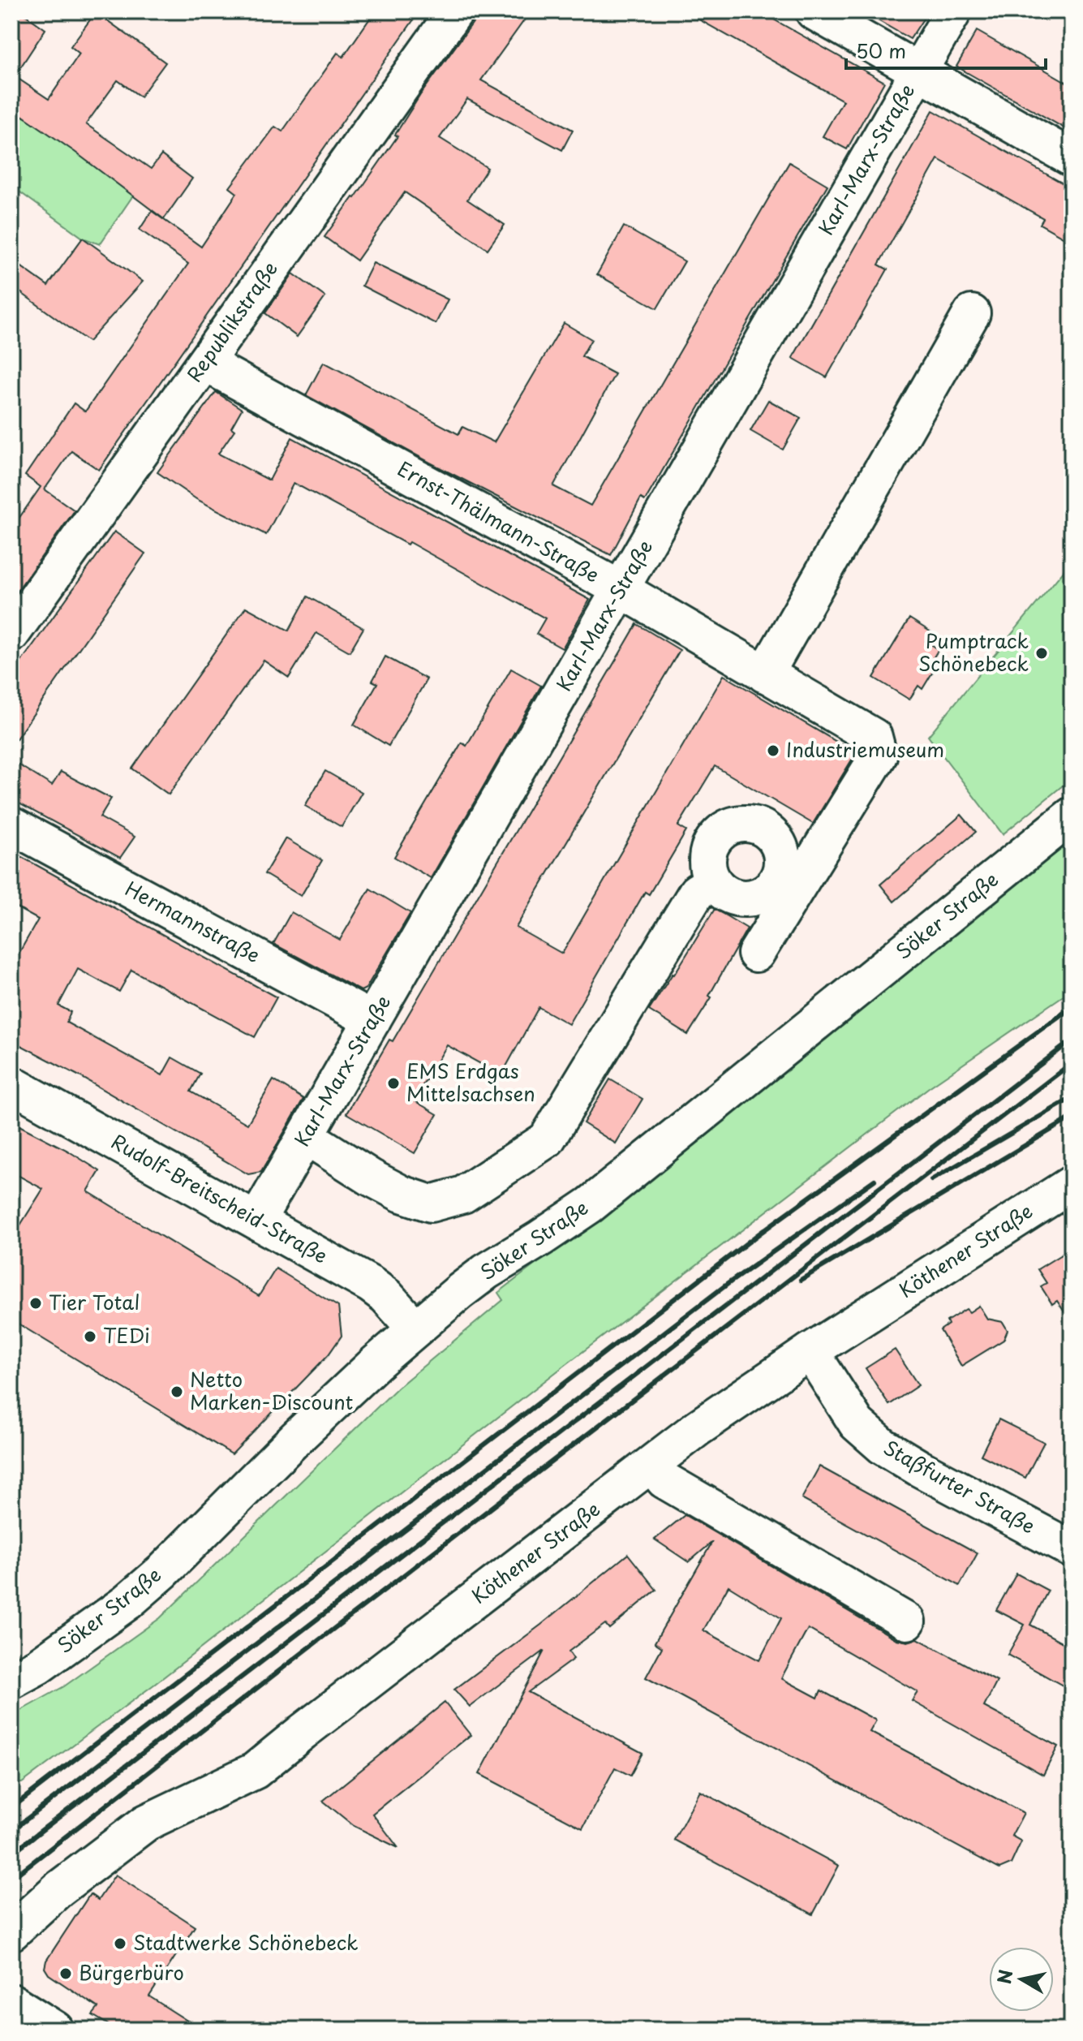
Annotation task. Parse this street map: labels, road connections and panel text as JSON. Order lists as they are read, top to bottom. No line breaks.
{"streets":{"street":["Karl-Marx-Straße","Republikstraße","Ernst-Thälmann-Straße","Söker Straße","Hermannstraße","Rudolf-Breitscheid-Straße","Köthener Straße","Staßfurter Straße"]},"crossings":[["Karl-Marx-Straße","Ernst-Thälmann-Straße"],["Karl-Marx-Straße","Hermannstraße"],["Karl-Marx-Straße","Rudolf-Breitscheid-Straße"],["Republikstraße","Ernst-Thälmann-Straße"],["Söker Straße","Rudolf-Breitscheid-Straße"],["Köthener Straße","Staßfurter Straße"]],"places":["Pumptrack Schönebeck","Industriemuseum","EMS Erdgas Mittelsachsen","Tier Total","TEDi","Netto Marken-Discount","Stadtwerke Schönebeck","Bürgerbüro"],"scale_bar":"50 m","north":"left"}
